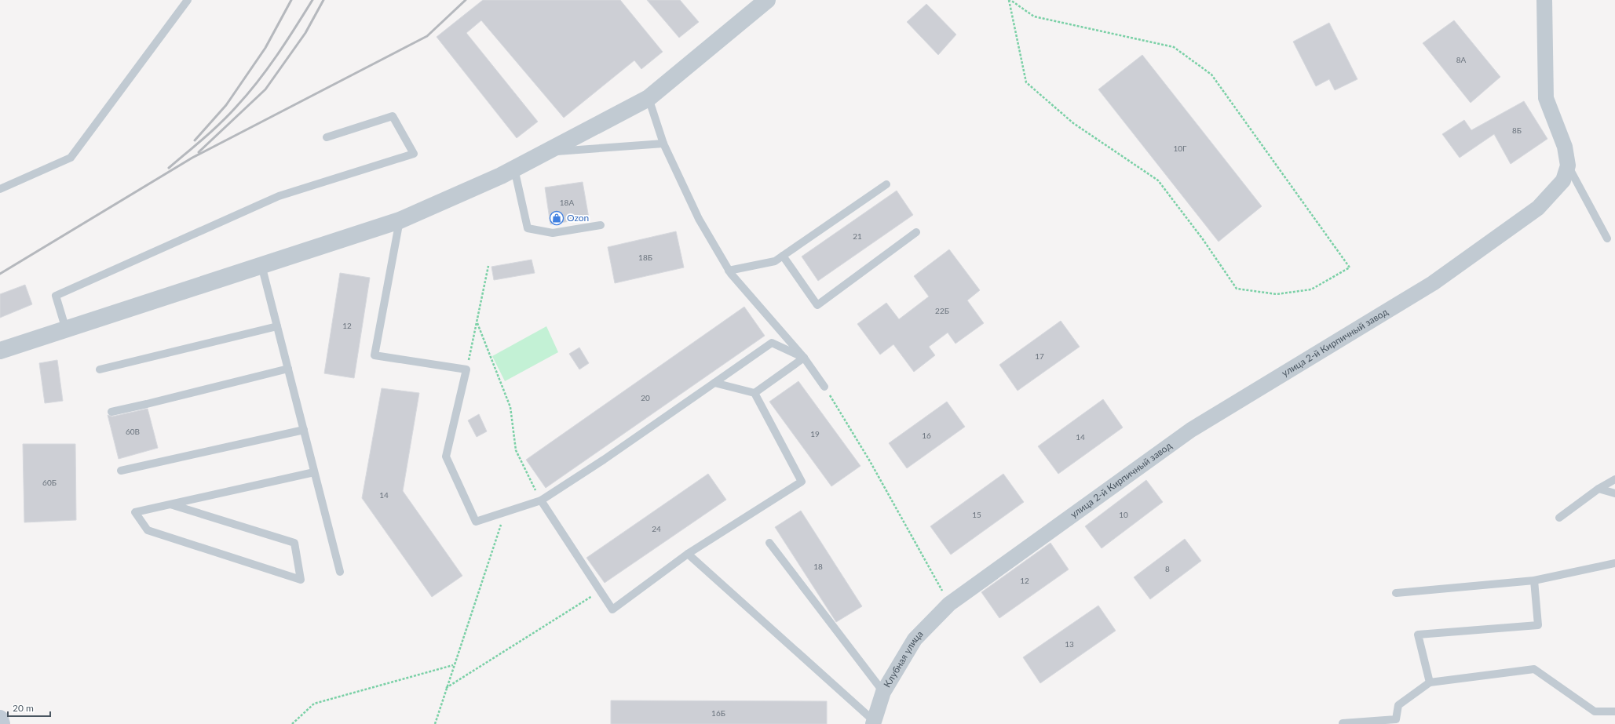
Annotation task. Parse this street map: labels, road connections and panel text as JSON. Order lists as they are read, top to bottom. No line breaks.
{"streets":{"street":["улица 2-й Кирпичный завод","Клубная улица"]},"crossings":[["улица 2-й Кирпичный завод","Клубная улица"]],"places":{"shop":["Ozon"]},"house_numbers":["8А","8Б","10Г","18А","21","18Б","22Б","12","17","20","60В","19","16","14","60Б","14","15","10","24","18","8","12","13","16Б"],"scale_bar":"20 m"}
